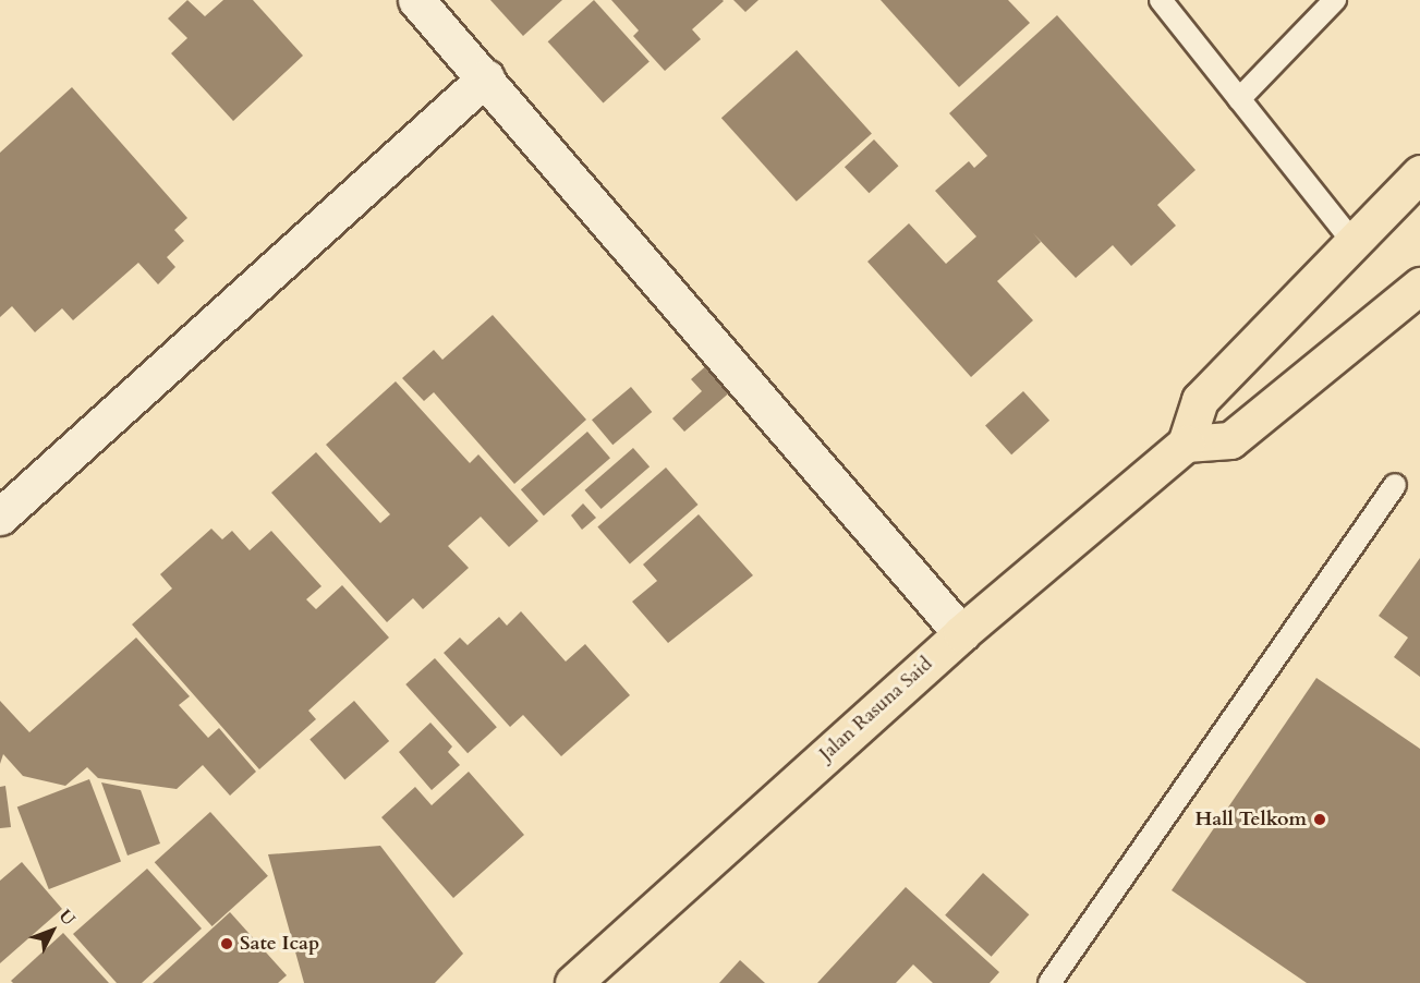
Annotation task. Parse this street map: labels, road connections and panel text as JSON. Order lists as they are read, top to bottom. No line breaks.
{"streets":{"main road":["Jalan Rasuna Said"]},"places":["Hall Telkom","Sate Icap"],"north":"top right"}
